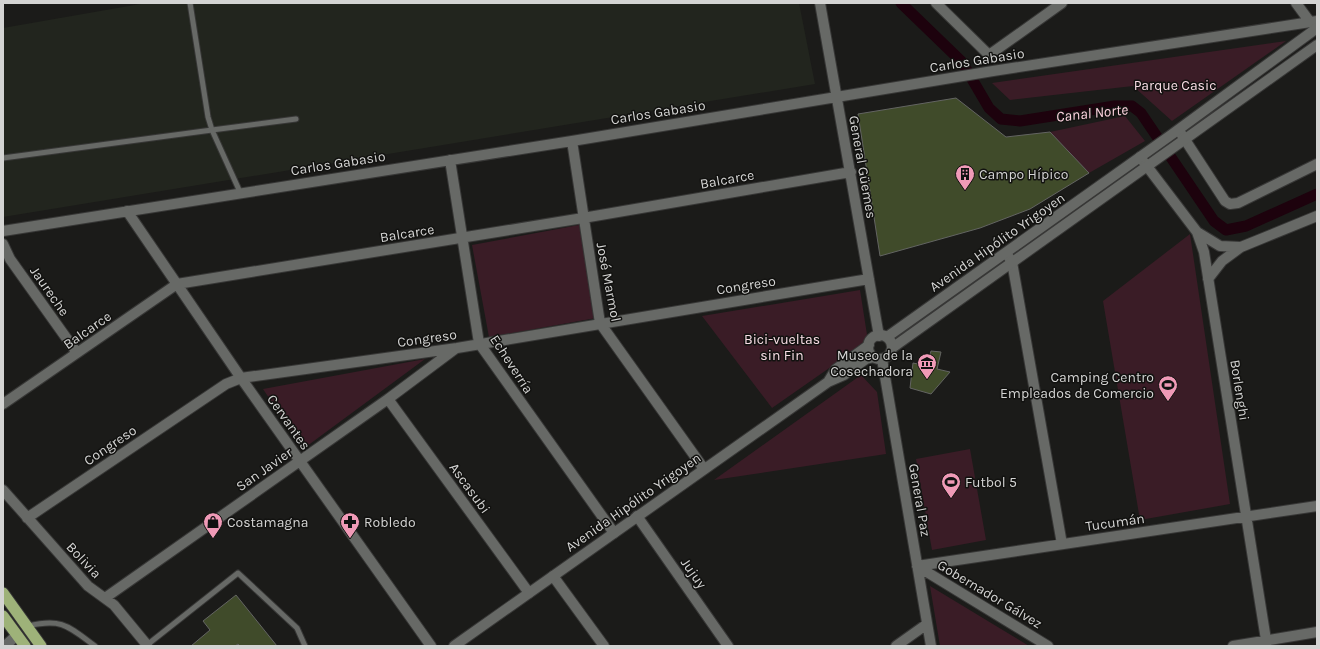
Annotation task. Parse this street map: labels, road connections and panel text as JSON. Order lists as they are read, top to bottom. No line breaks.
{"streets":{"street":["Carlos Gabasio","General Güemes","Balcarce","Avenida Hipólito Yrigoyen","José Marmol","Congreso","Jaureche","Echeverría","Borlenghi","Cervantes","San Javier","Ascasubi","General Paz","Tucumán","Bolivia","Jujuy","Gobernador Gálvez"]},"crossings":[["Carlos Gabasio","General Güemes"],["Carlos Gabasio","Avenida Hipólito Yrigoyen"],["Carlos Gabasio","José Marmol"],["Carlos Gabasio","Echeverría"],["Carlos Gabasio","Cervantes"],["General Güemes","Balcarce"],["General Güemes","Avenida Hipólito Yrigoyen"],["General Güemes","Congreso"],["General Güemes","General Paz"],["Balcarce","José Marmol"],["Balcarce","Jaureche"],["Balcarce","Echeverría"],["Balcarce","Cervantes"],["Avenida Hipólito Yrigoyen","José Marmol"],["Avenida Hipólito Yrigoyen","Echeverría"],["Avenida Hipólito Yrigoyen","Borlenghi"],["Avenida Hipólito Yrigoyen","Ascasubi"],["Avenida Hipólito Yrigoyen","General Paz"],["Avenida Hipólito Yrigoyen","Jujuy"],["José Marmol","Congreso"],["Congreso","Echeverría"],["Congreso","Cervantes"],["Congreso","San Javier"],["Congreso","Bolivia"],["Borlenghi","Tucumán"],["Cervantes","San Javier"],["San Javier","Ascasubi"],["San Javier","Bolivia"],["General Paz","Tucumán"],["General Paz","Gobernador Gálvez"],["Tucumán","Gobernador Gálvez"]],"water":["Canal Norte"],"parks":["Parque Casic","Bici-vueltas sin Fin"],"places":{"building":["Campo Hípico"],"museum":["Museo de la Cosechadora"],"sports":["Camping Centro Empleados de Comercio","Futbol 5"],"shop":["Costamagna"],"pharmacy":["Robledo"]}}
